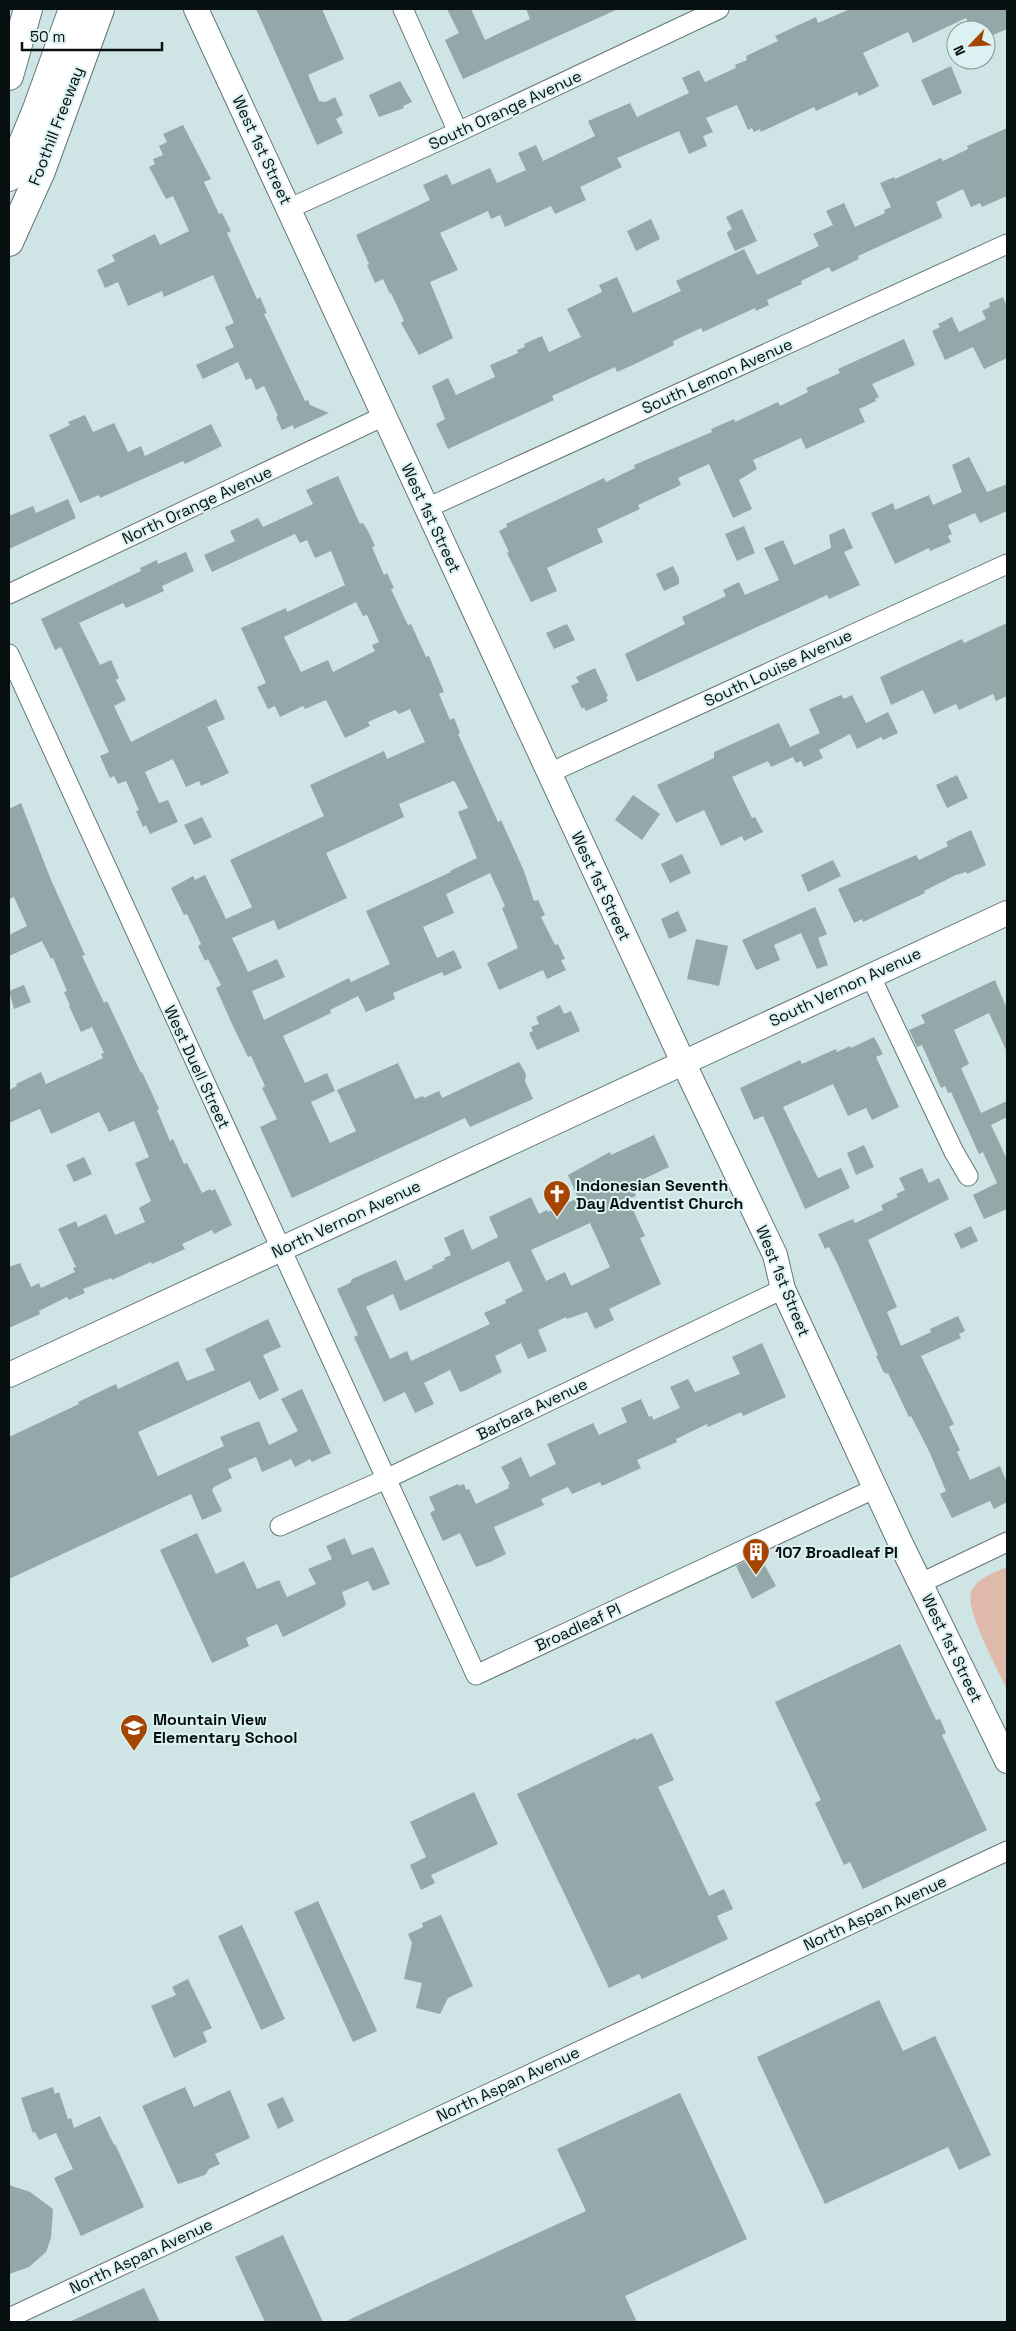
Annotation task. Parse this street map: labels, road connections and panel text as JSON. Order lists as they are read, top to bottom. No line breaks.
{"streets":{"highway":["Foothill Freeway"],"street":["South Orange Avenue","West 1st Street","South Lemon Avenue","North Orange Avenue","South Louise Avenue","South Vernon Avenue","West Duell Street","North Vernon Avenue","Barbara Avenue","Broadleaf Pl","North Aspan Avenue"]},"crossings":[["South Orange Avenue","West 1st Street"],["West 1st Street","South Lemon Avenue"],["West 1st Street","North Orange Avenue"],["West 1st Street","South Louise Avenue"],["West 1st Street","South Vernon Avenue"],["West 1st Street","North Vernon Avenue"],["West 1st Street","Barbara Avenue"],["West 1st Street","Broadleaf Pl"],["South Vernon Avenue","North Vernon Avenue"],["West Duell Street","North Vernon Avenue"],["West Duell Street","Barbara Avenue"],["West Duell Street","Broadleaf Pl"],["Barbara Avenue","Broadleaf Pl"]],"places":{"church":["Indonesian Seventh Day Adventist Church"],"building":["107 Broadleaf Pl"],"school or university":["Mountain View Elementary School"]},"scale_bar":"50 m","north":"bottom left"}
